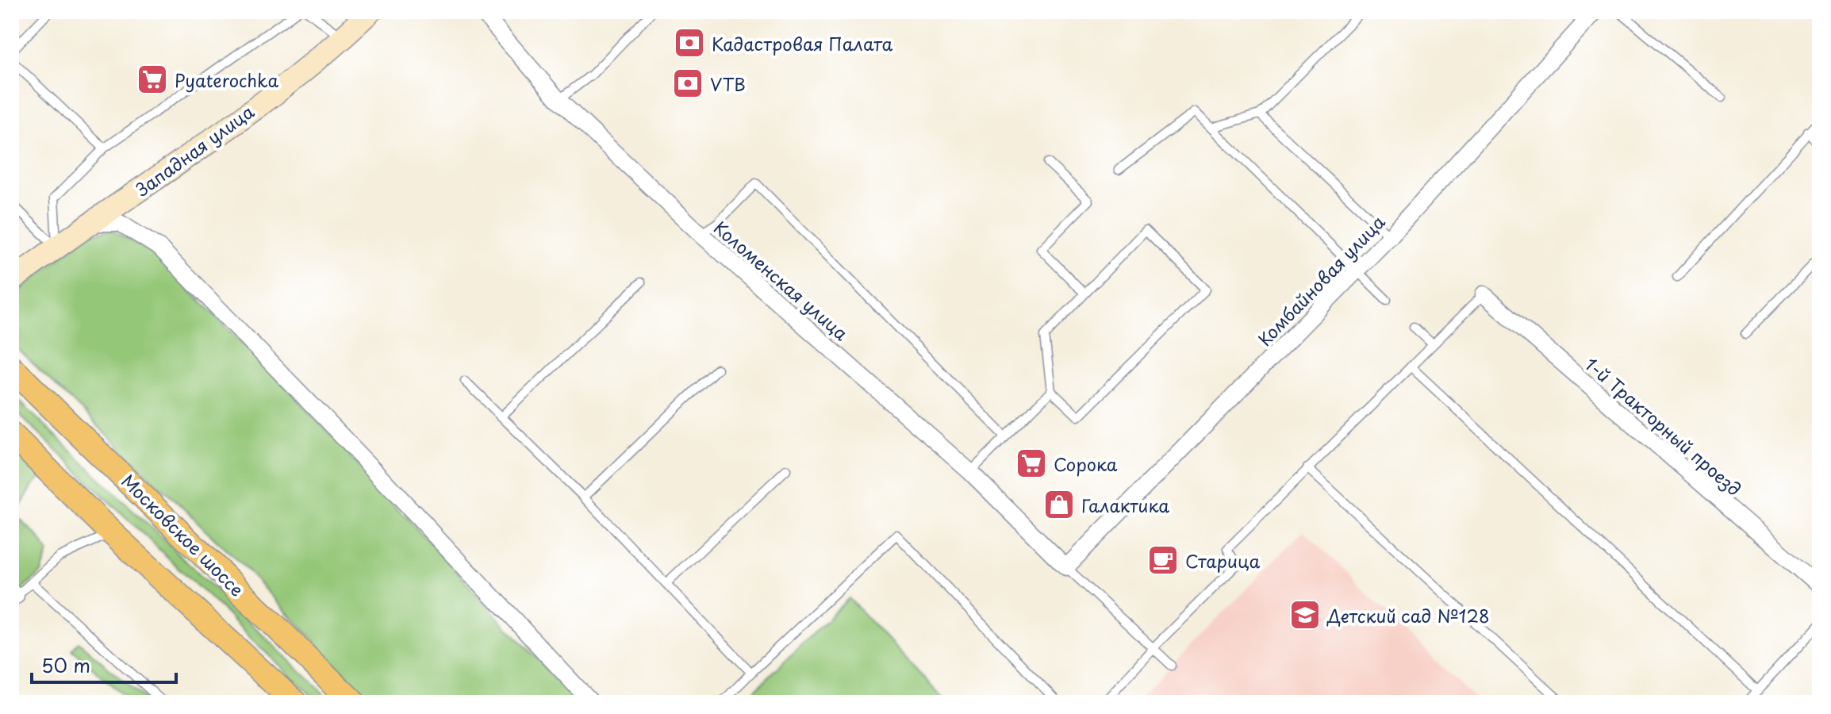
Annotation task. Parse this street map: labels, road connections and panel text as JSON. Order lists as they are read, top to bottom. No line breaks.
{"streets":{"main road":["Московское шоссе"],"street":["Западная улица","Коломенская улица","Комбайновая улица","1-й Тракторный проезд"]},"crossings":[["Коломенская улица","Комбайновая улица"]],"places":{"bank":["Кадастровая Палата","VTB"],"supermarket":["Pyaterochka","Сорока"],"shop":["Галактика"],"cafe":["Старица"],"school or university":["Детский сад №128"]},"scale_bar":"50 m"}
